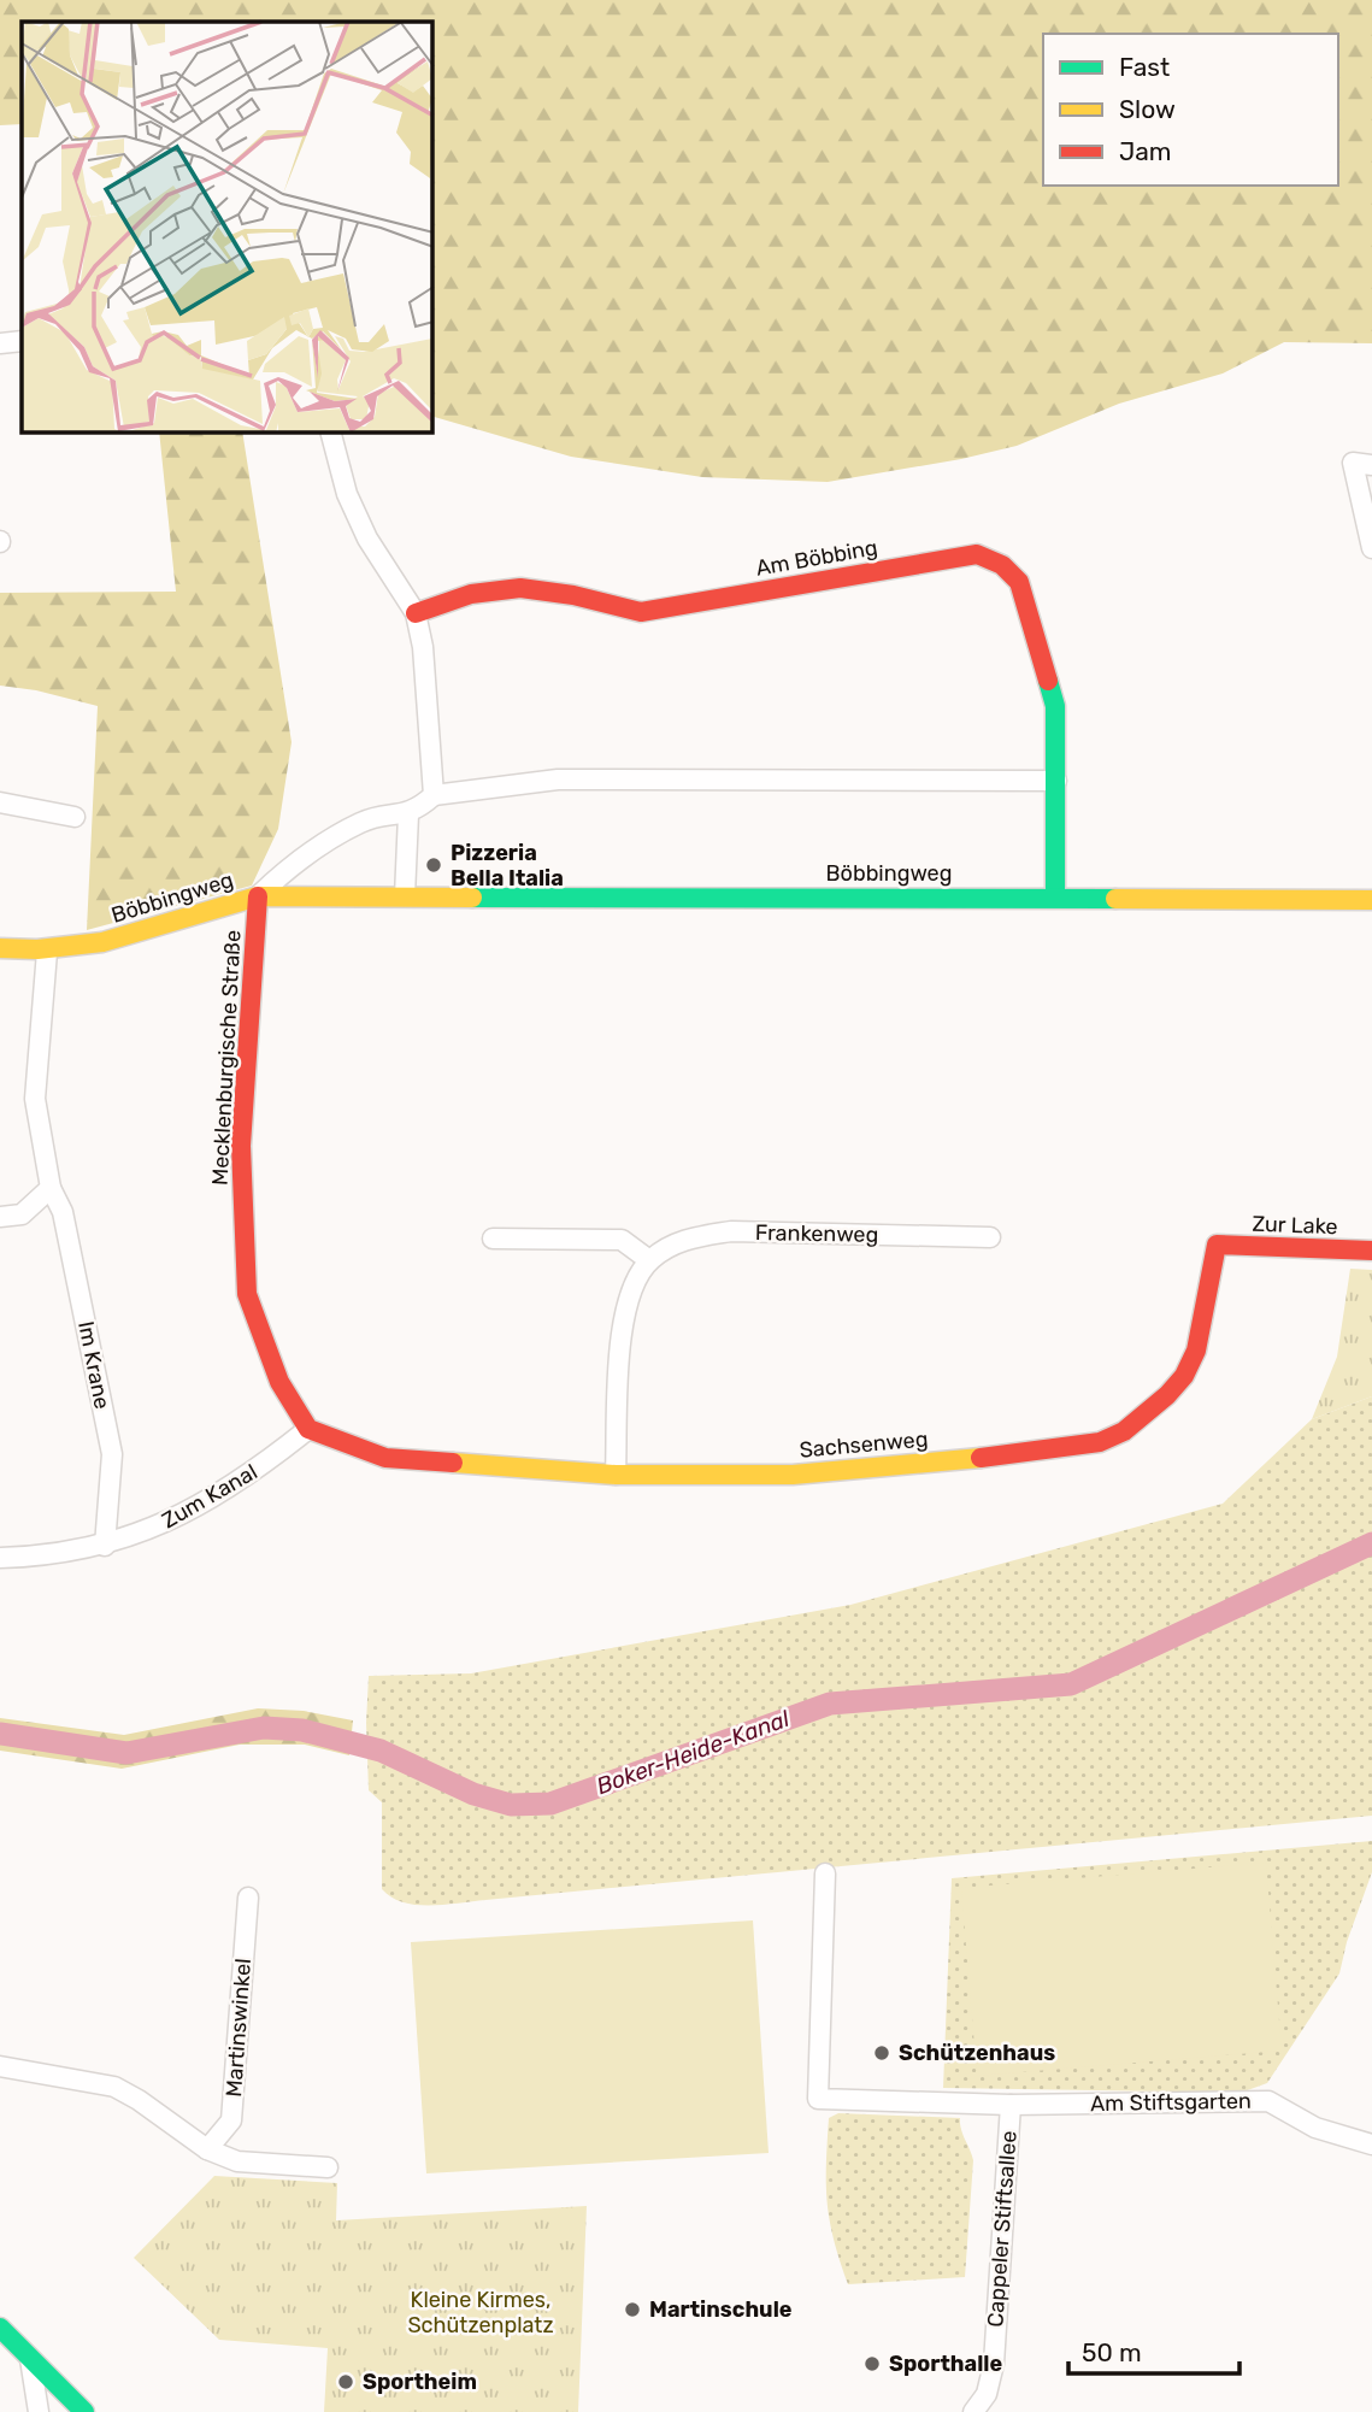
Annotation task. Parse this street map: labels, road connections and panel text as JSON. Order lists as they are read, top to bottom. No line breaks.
{"streets":{"street":["Am Böbbing","Böbbingweg","Mecklenburgische Straße","Zur Lake","Frankenweg","Im Krane","Sachsenweg","Zum Kanal","Martinswinkel","Am Stiftsgarten","Cappeler Stiftsallee"]},"crossings":[["Am Böbbing","Böbbingweg"],["Böbbingweg","Mecklenburgische Straße"],["Böbbingweg","Im Krane"],["Mecklenburgische Straße","Sachsenweg"],["Mecklenburgische Straße","Zum Kanal"],["Zur Lake","Sachsenweg"],["Im Krane","Zum Kanal"],["Sachsenweg","Zum Kanal"],["Am Stiftsgarten","Cappeler Stiftsallee"]],"water":["Boker-Heide-Kanal"],"parks":["Kleine Kirmes, Schützenplatz"],"places":["Pizzeria Bella Italia","Schützenhaus","Martinschule","Sporthalle","Sportheim"],"legend":["Fast","Slow","Jam"],"scale_bar":"50 m"}
